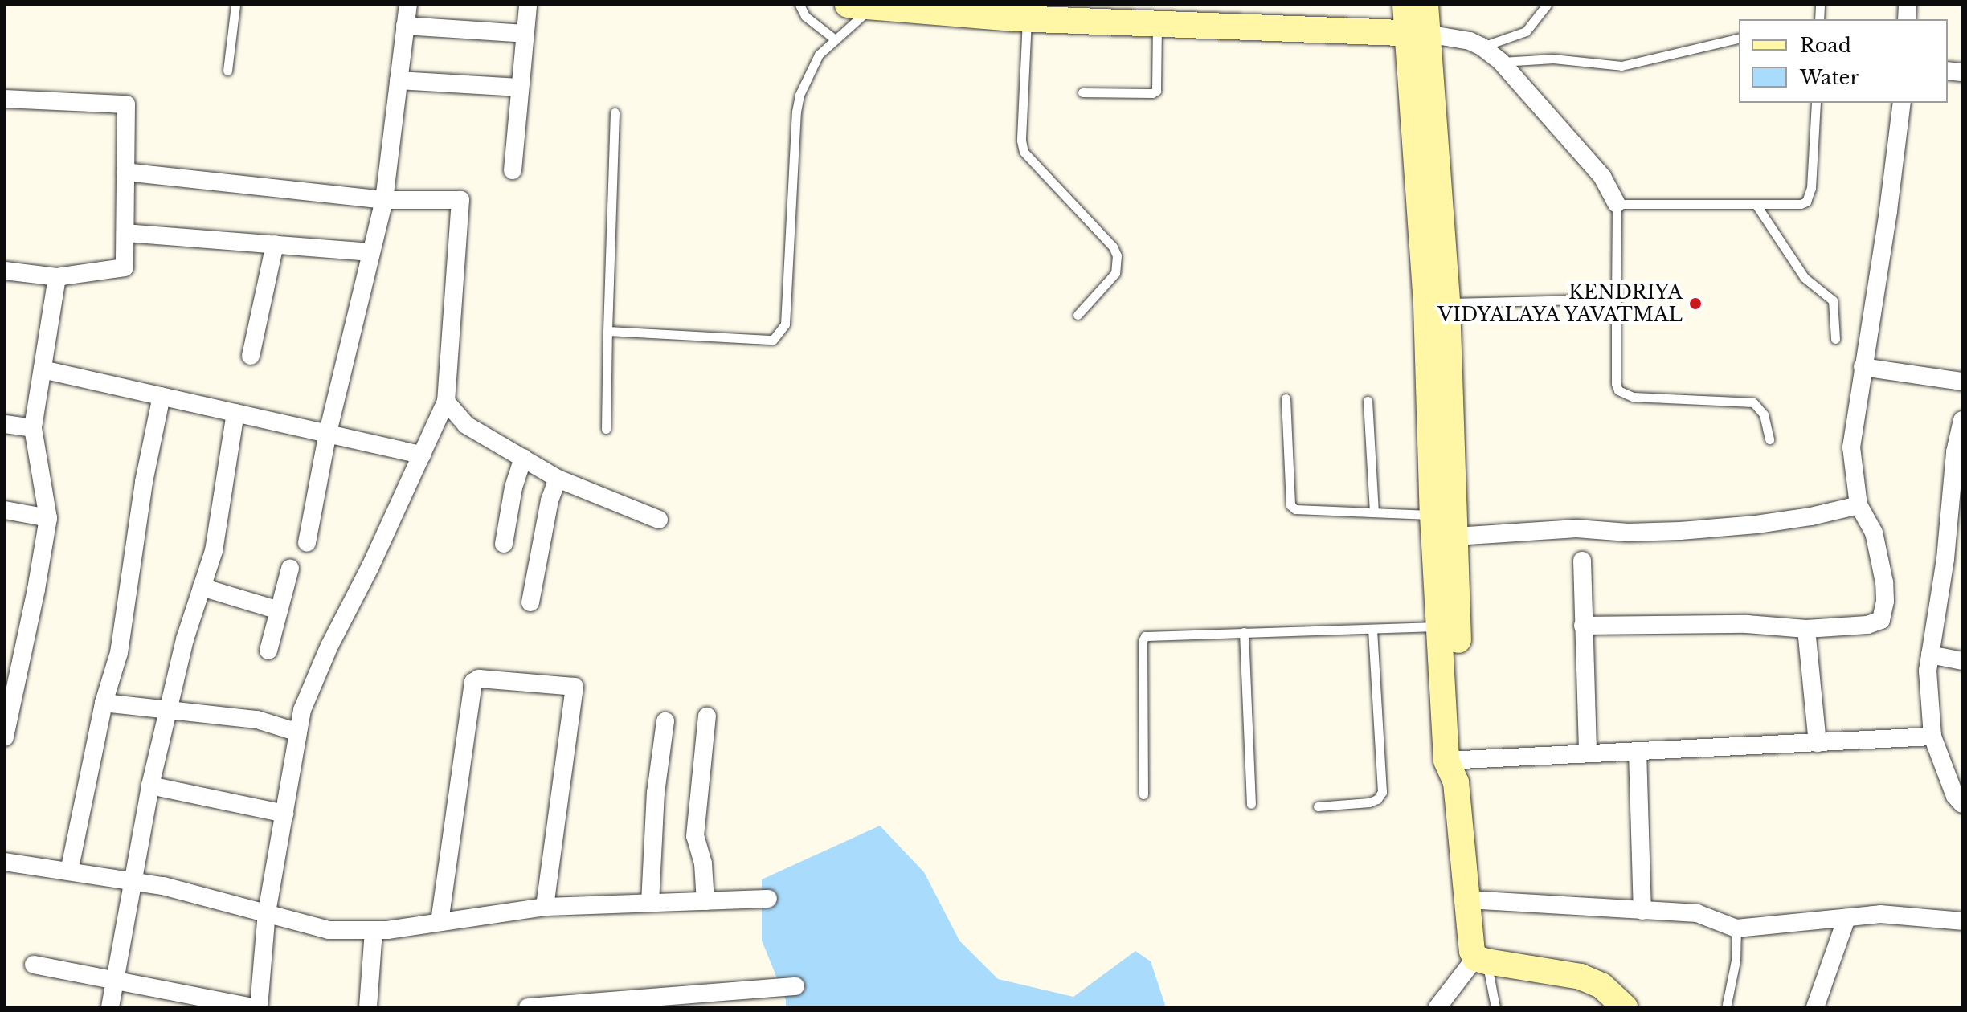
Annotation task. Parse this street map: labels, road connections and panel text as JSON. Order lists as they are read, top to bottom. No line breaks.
{"places":["KENDRIYA VIDYALAYA YAVATMAL"],"legend":["Road","Water"]}
